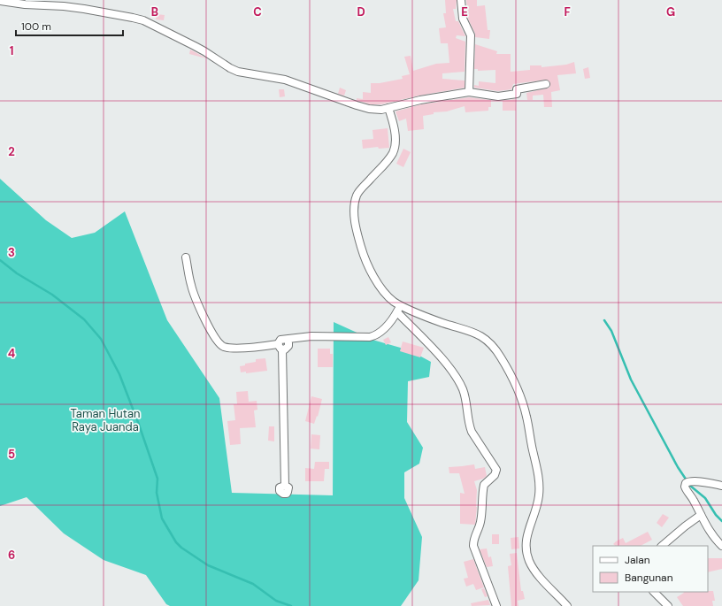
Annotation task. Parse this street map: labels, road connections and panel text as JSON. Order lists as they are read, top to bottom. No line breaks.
{"parks":["Taman Hutan Raya Juanda"],"legend":["Jalan","Bangunan"],"scale_bar":"100 m","grid":{"columns":["B","C","D","E","F","G"],"rows":["1","2","3","4","5","6"]}}
